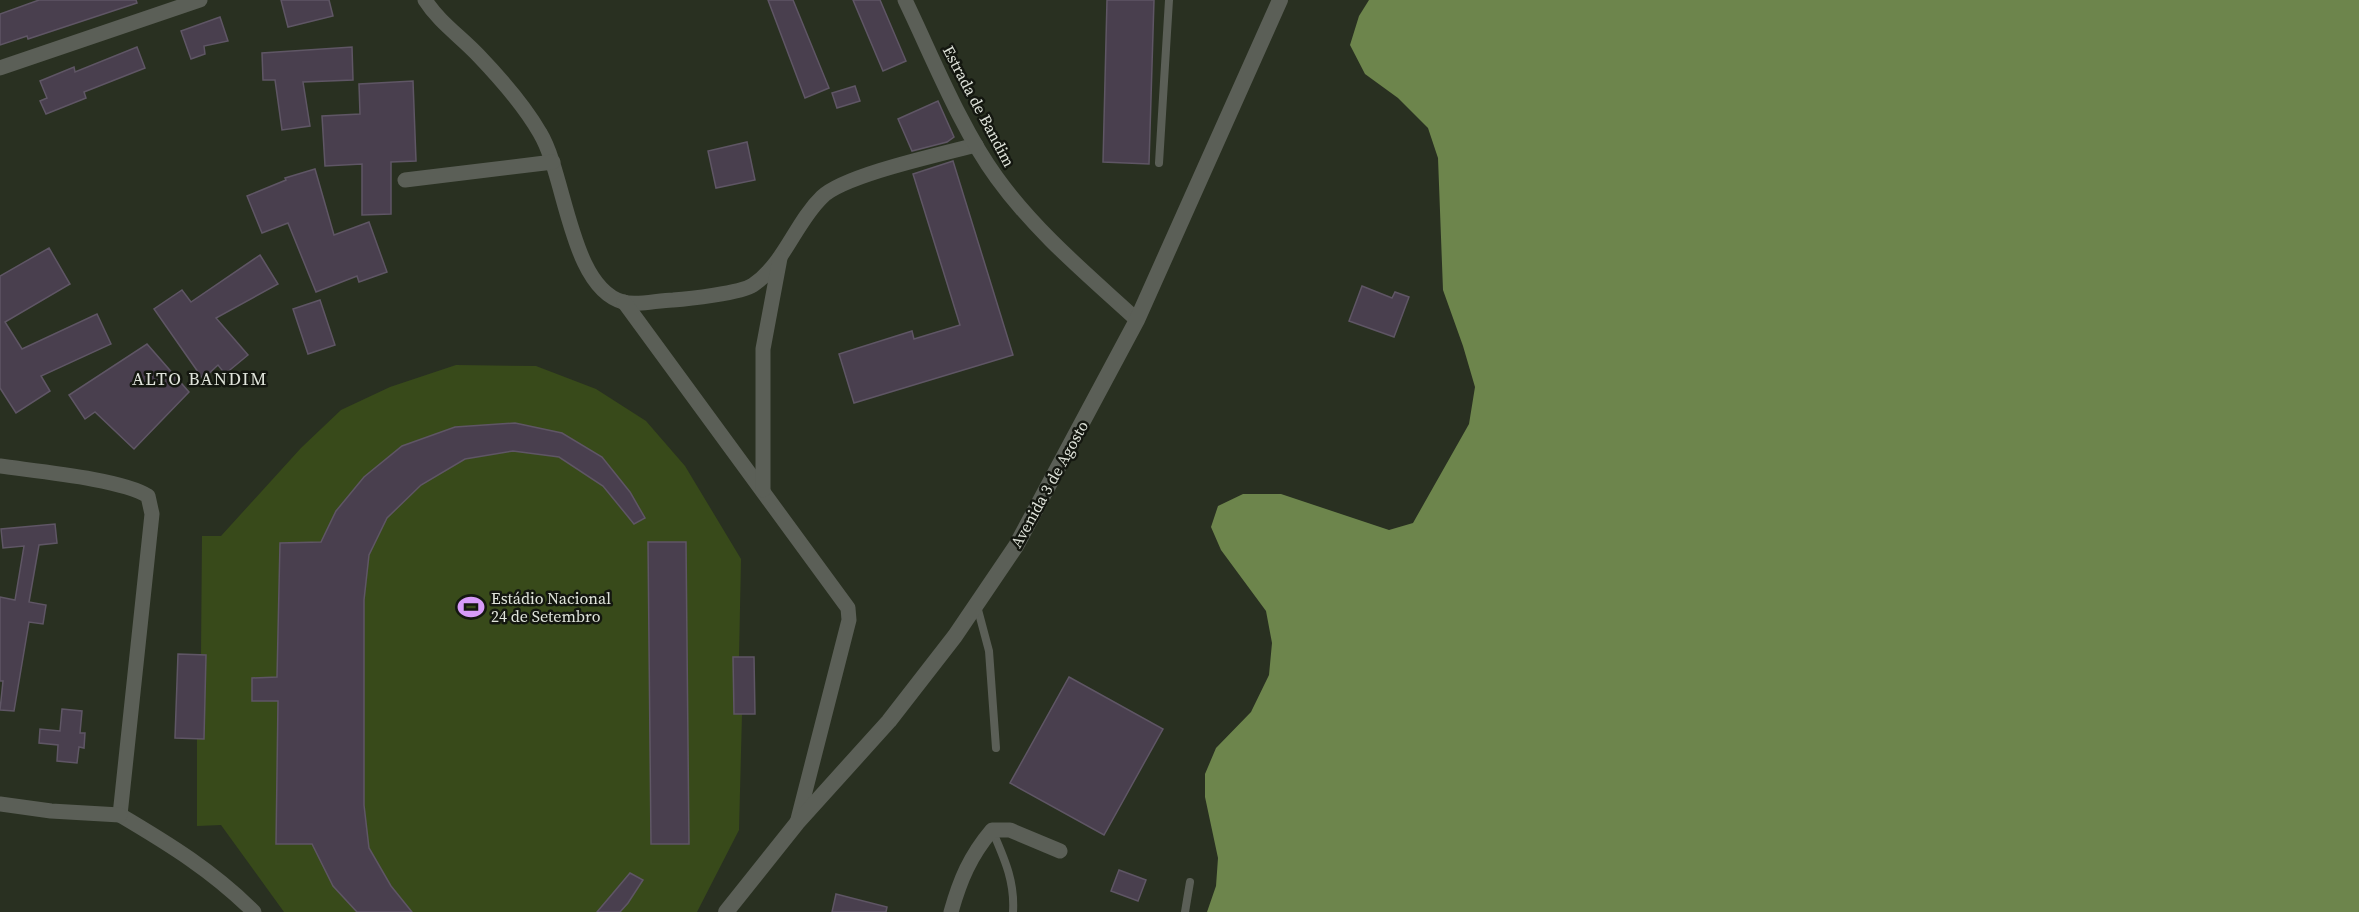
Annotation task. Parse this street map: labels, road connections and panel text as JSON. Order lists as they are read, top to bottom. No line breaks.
{"streets":{"street":["Estrada de Bandim","Avenida 3 de Agosto"]},"crossings":[["Estrada de Bandim","Avenida 3 de Agosto"]],"districts":["ALTO BANDIM"],"places":{"sports":["Estádio Nacional 24 de Setembro"]}}
